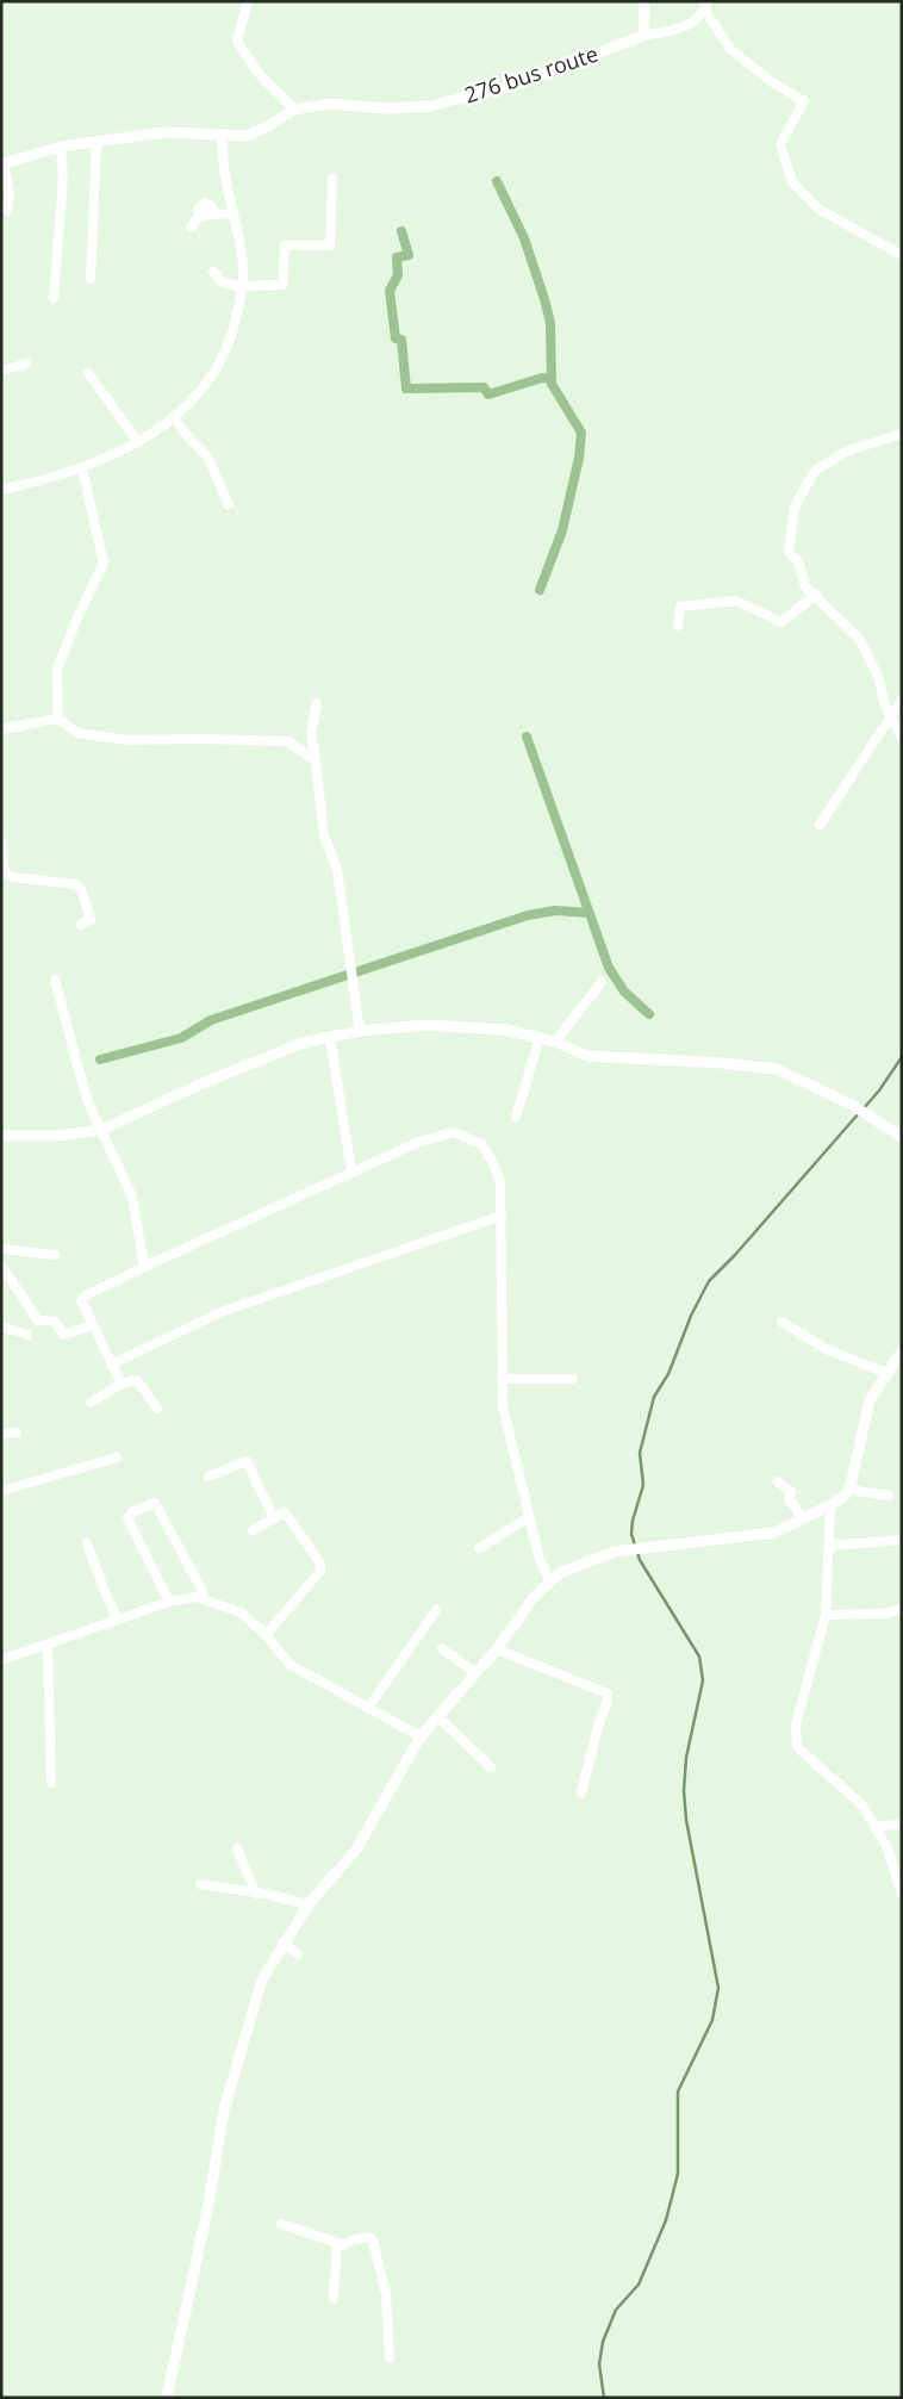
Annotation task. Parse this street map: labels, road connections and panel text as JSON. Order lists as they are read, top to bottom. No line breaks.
{"streets":{"street":["276 bus route"]}}
